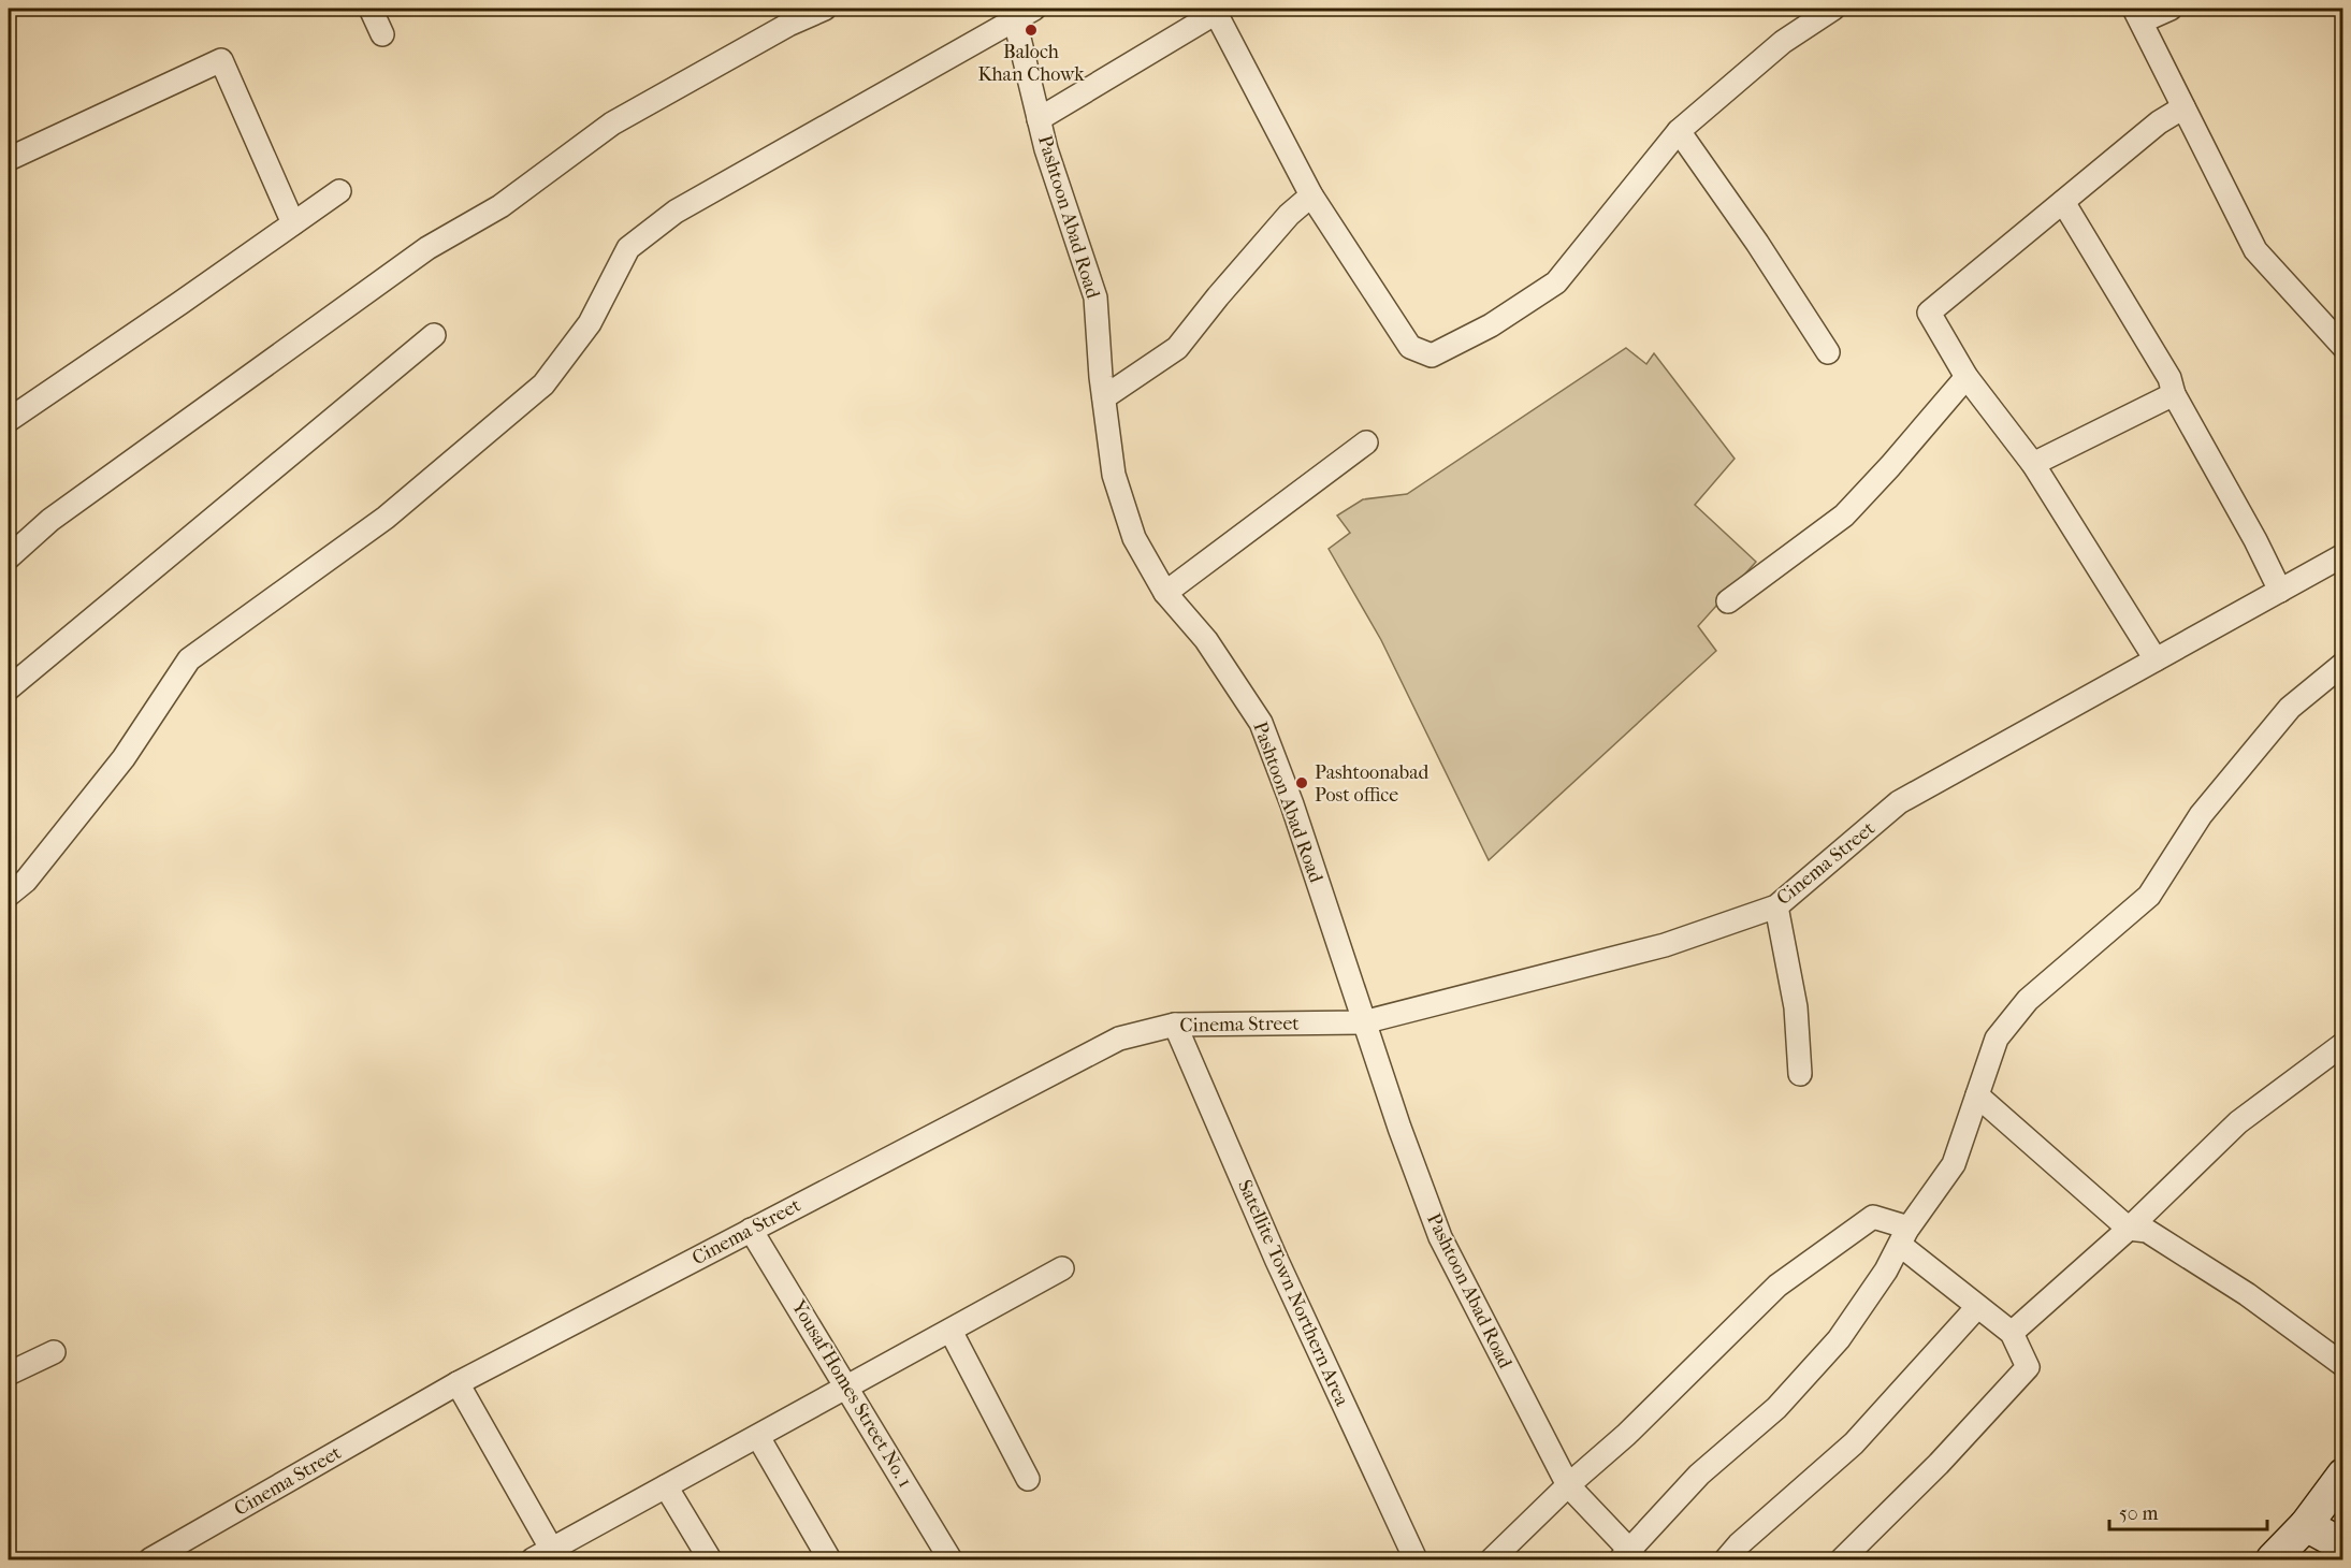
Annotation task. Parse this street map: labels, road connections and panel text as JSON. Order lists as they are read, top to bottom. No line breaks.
{"streets":{"street":["Pashtoon Abad Road","Cinema Street","Satellite Town Northern Area","Yousaf Homes Street No. 1"]},"crossings":[["Pashtoon Abad Road","Cinema Street"],["Cinema Street","Satellite Town Northern Area"],["Cinema Street","Yousaf Homes Street No. 1"]],"places":["Baloch Khan Chowk","Pashtoonabad Post office"],"scale_bar":"50 m"}
